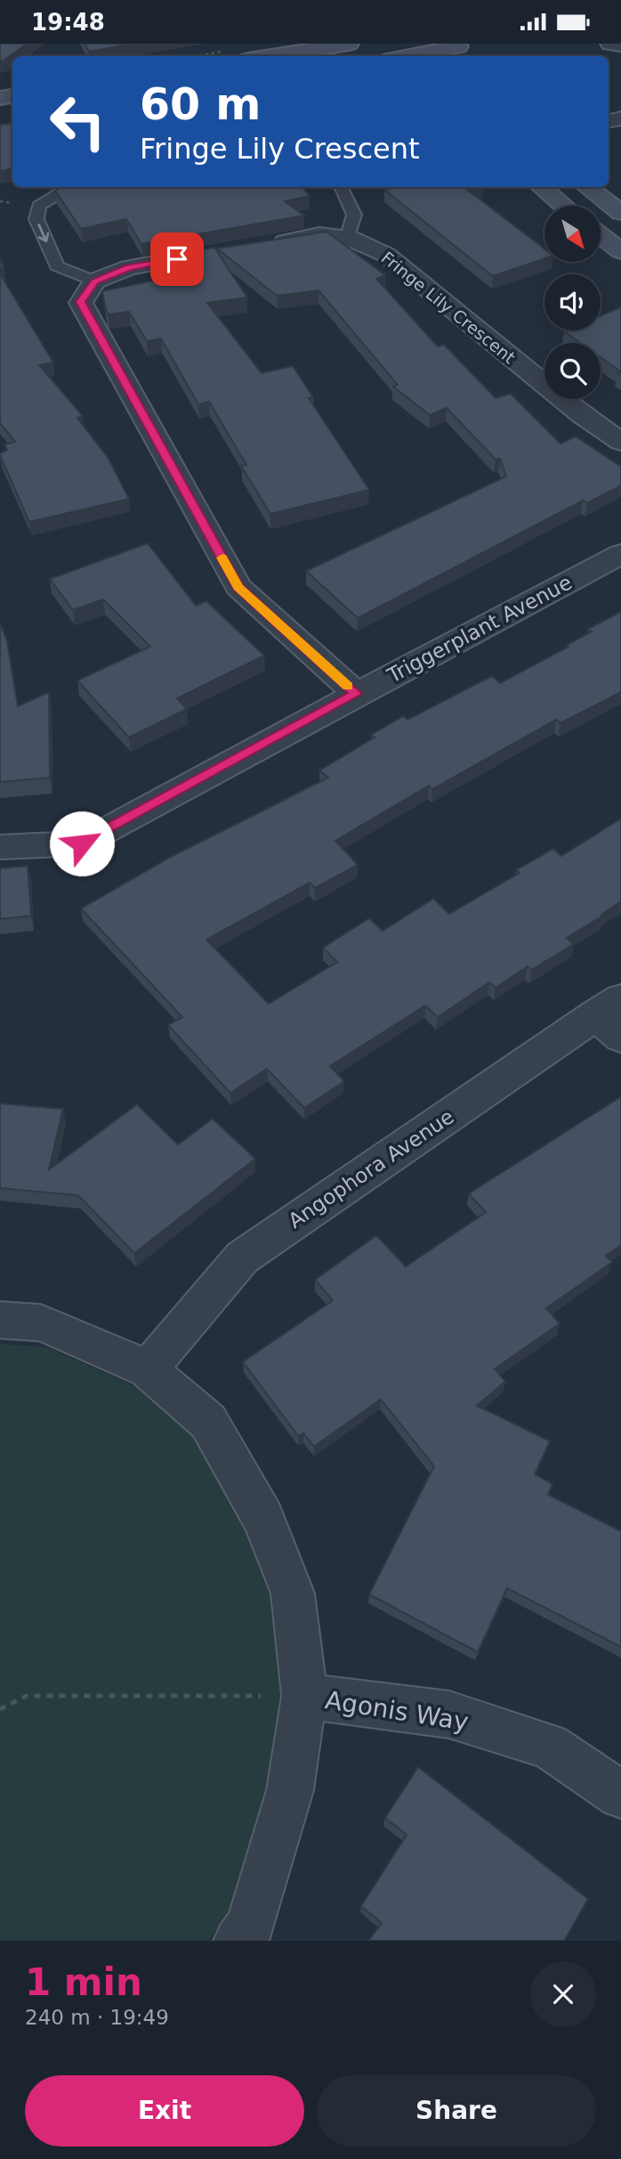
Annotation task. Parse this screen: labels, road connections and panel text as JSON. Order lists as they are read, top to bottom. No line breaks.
{"streets":{"street":["Fringe Lily Crescent","Triggerplant Avenue","Angophora Avenue","Agonis Way"]},"north":"bottom right","page":{"status":"19:48","turn":["60 m","Fringe Lily Crescent"],"heading":["1 min","240 m · 19:49"],"buttons":["Exit","Share"]}}
